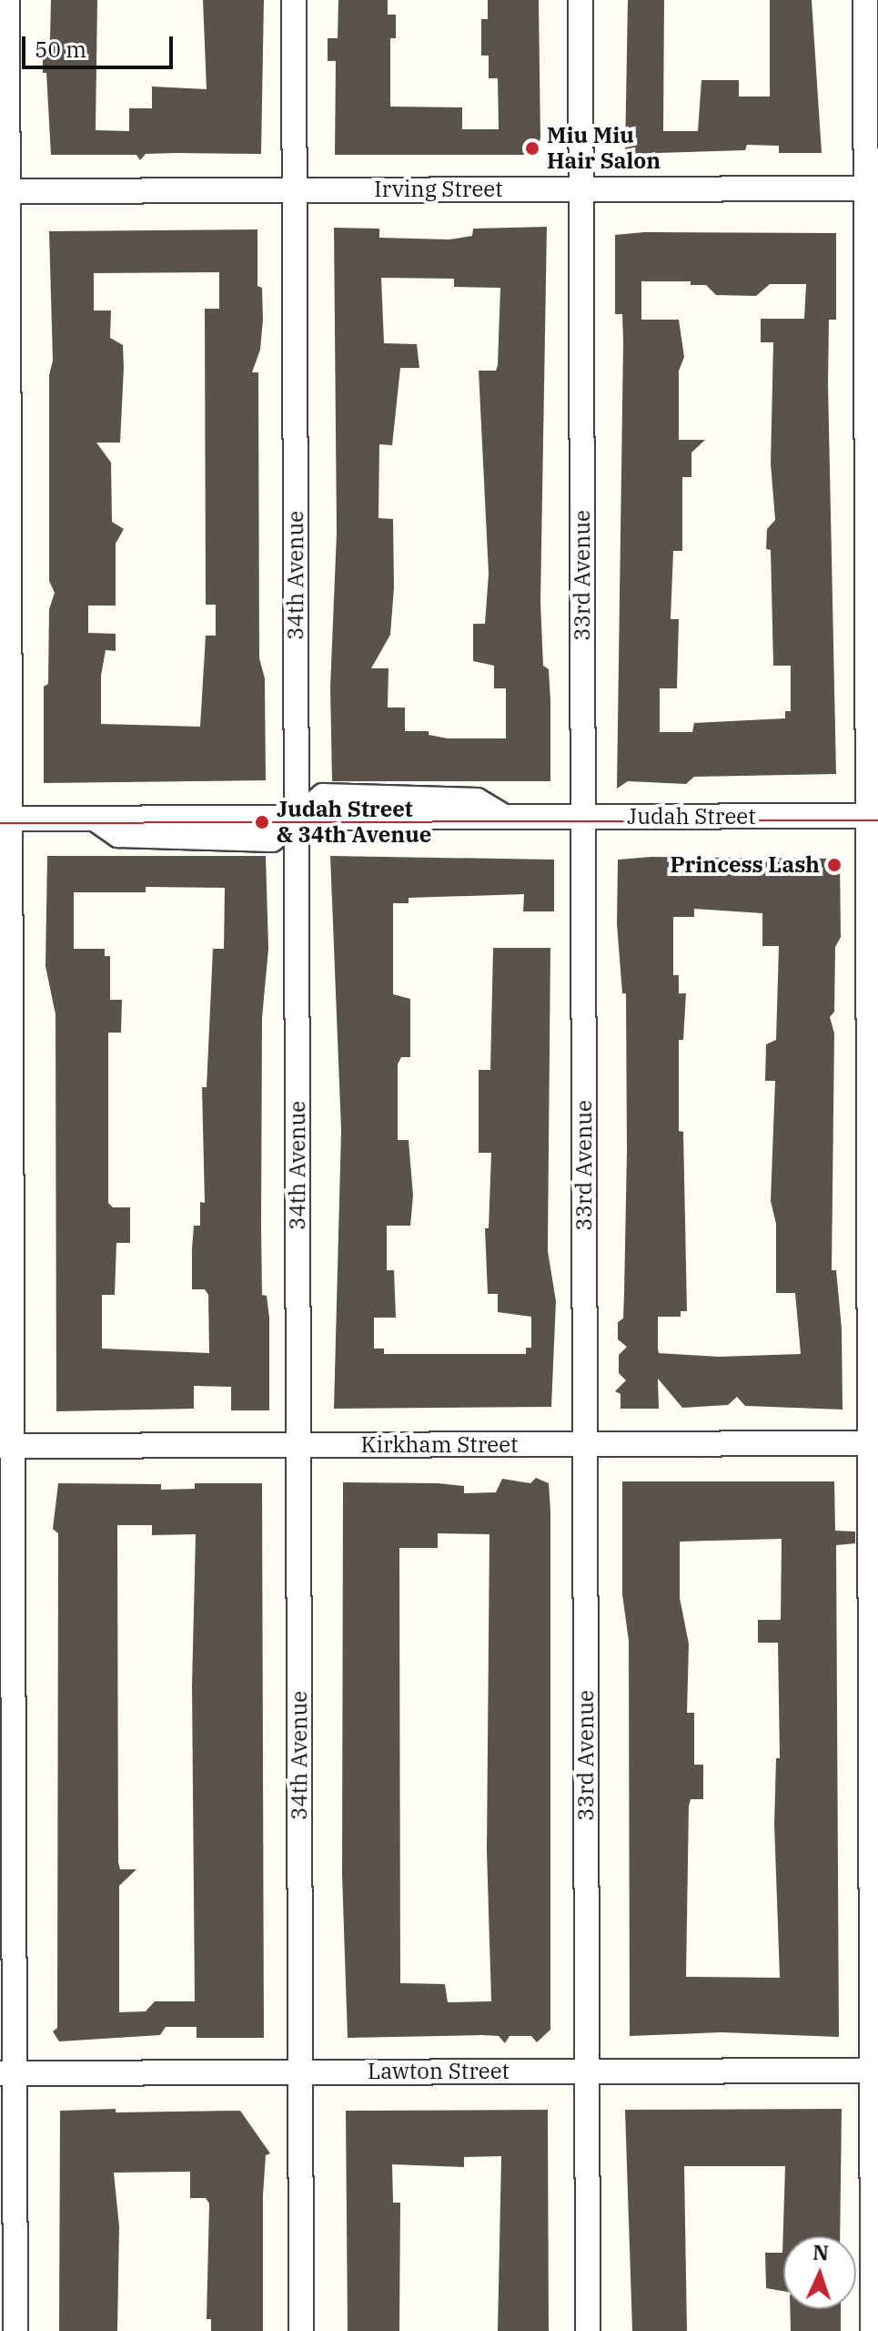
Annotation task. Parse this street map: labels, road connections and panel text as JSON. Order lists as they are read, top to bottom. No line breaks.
{"streets":{"street":["Irving Street","34th Avenue","33rd Avenue","Judah Street","Kirkham Street","Lawton Street"]},"crossings":[["Irving Street","34th Avenue"],["Irving Street","33rd Avenue"],["34th Avenue","Judah Street"],["34th Avenue","Kirkham Street"],["34th Avenue","Lawton Street"],["33rd Avenue","Judah Street"],["33rd Avenue","Kirkham Street"],["33rd Avenue","Lawton Street"]],"places":["Miu Miu Hair Salon","Judah Street & 34th Avenue","Princess Lash"],"scale_bar":"50 m","north":"top"}
